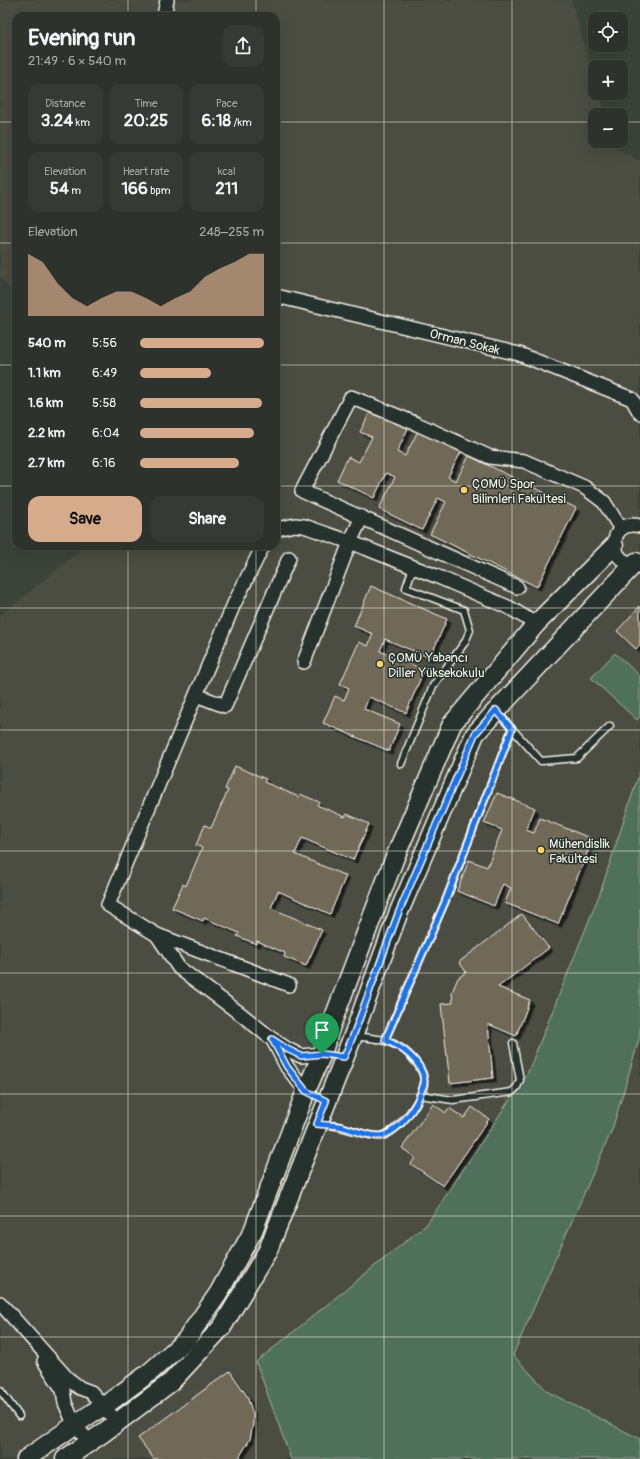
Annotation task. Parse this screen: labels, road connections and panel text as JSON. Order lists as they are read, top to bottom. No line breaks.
{"streets":{"street":["Orman Sokak"]},"places":["ÇOMÜ Spor Bilimleri Fakültesi","ÇOMÜ Yabancı Diller Yüksekokulu","Mühendislik Fakültesi"],"page":{"map_buttons":["+","−"],"heading":["Evening run","21:49 · 6 × 540 m"],"stats":[["Distance","3.24 km"],["Time","20:25"],["Pace","6:18 /km"],["Elevation","54 m"],["Heart rate","166 bpm"],["kcal","211"]],"chart":["Elevation","248–255 m"],"list":[{"name":"540 m","note":"5:56"},{"name":"1.1 km","note":"6:49"},{"name":"1.6 km","note":"5:58"},{"name":"2.2 km","note":"6:04"},{"name":"2.7 km","note":"6:16"}],"buttons":["Save","Share"]}}
